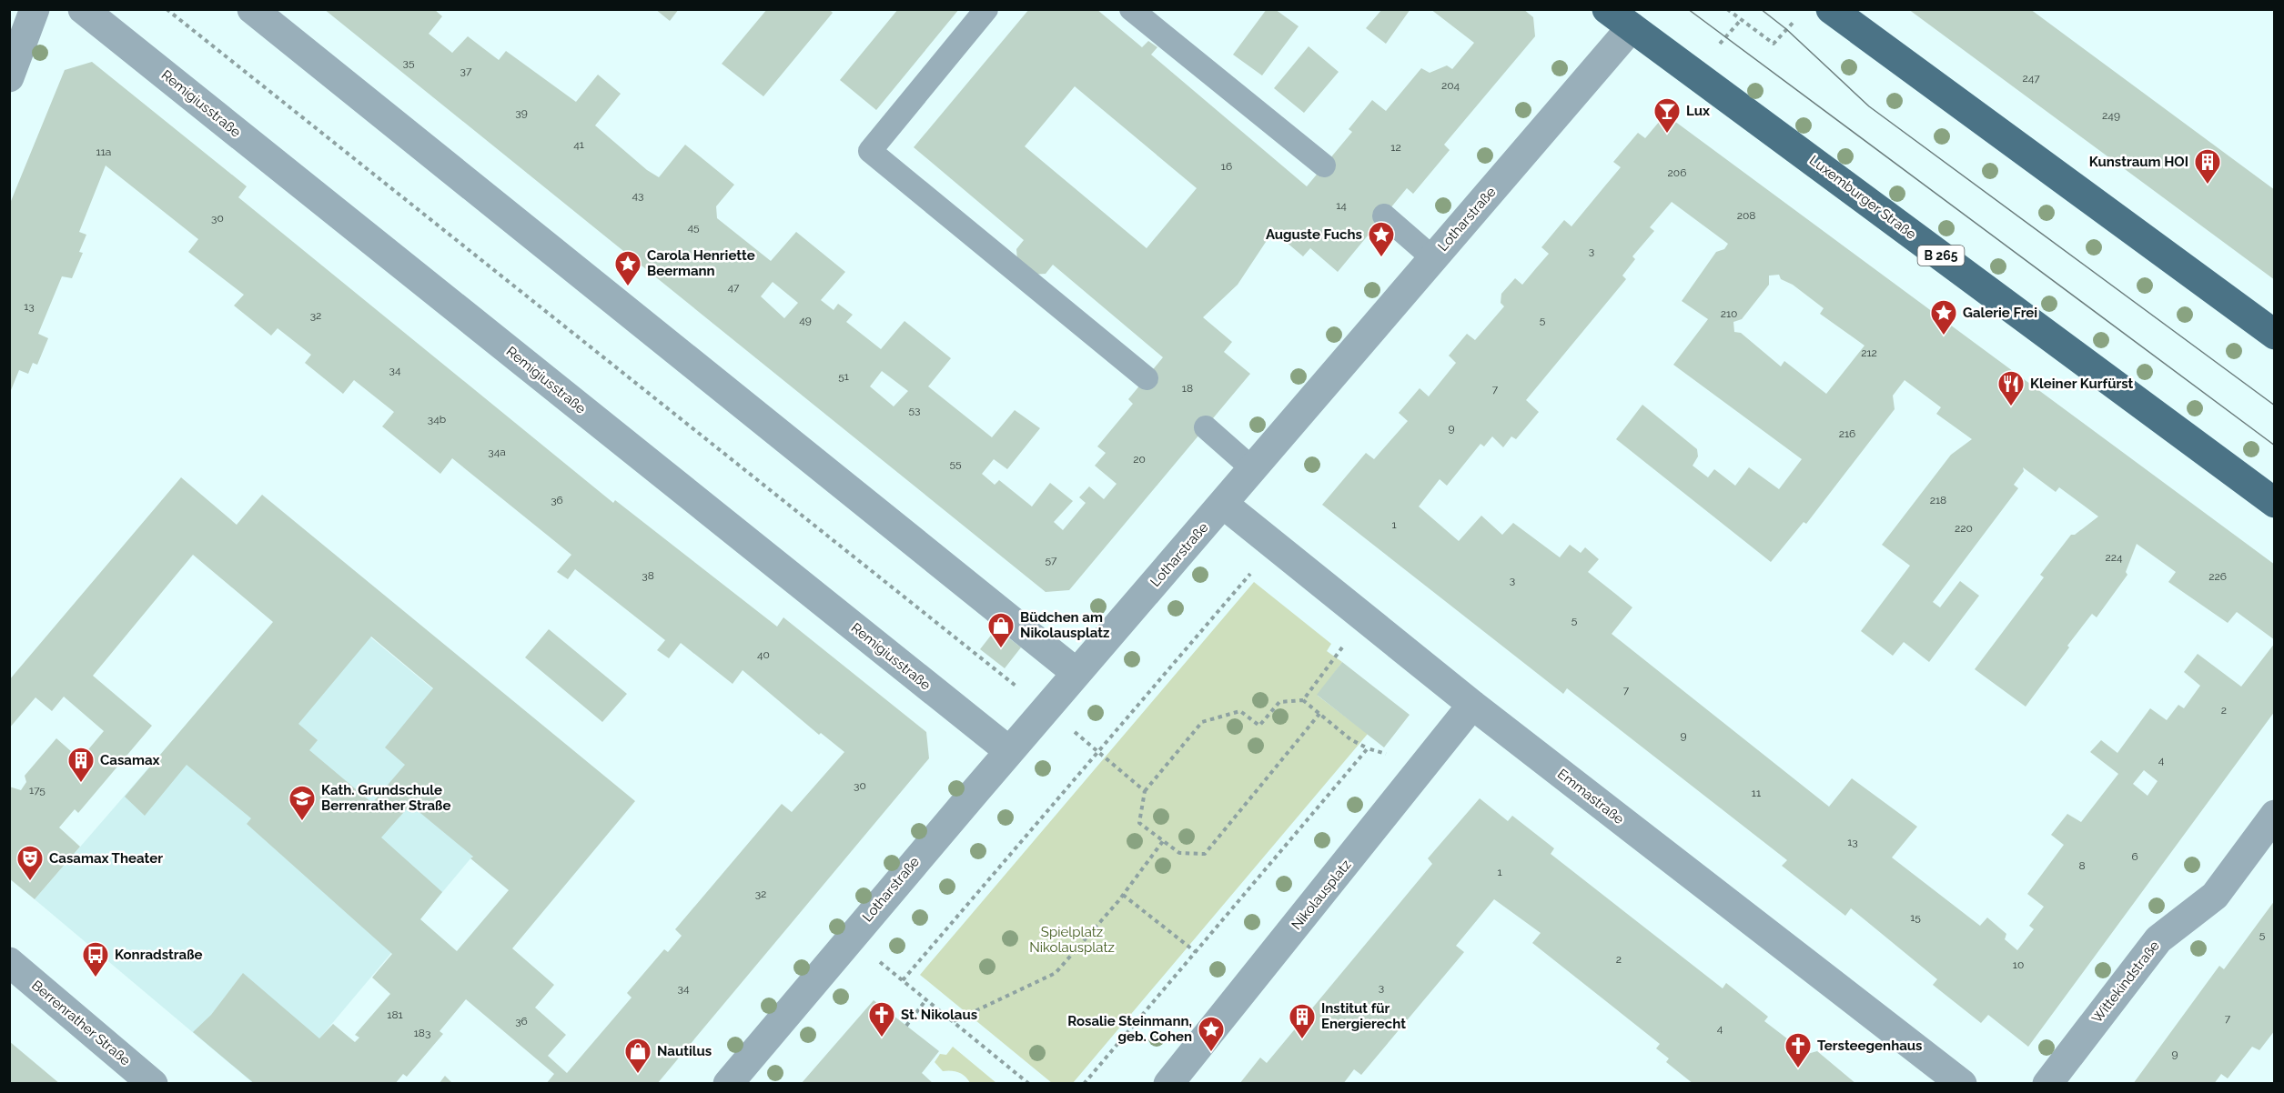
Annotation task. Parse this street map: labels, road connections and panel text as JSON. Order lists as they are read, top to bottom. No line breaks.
{"streets":{"main road":["Luxemburger Straße","B 265"],"street":["Remigiusstraße","Lotharstraße","Emmastraße","Nikolausplatz","Wittekindstraße","Berrenrather Straße"]},"crossings":[["Remigiusstraße","Lotharstraße"],["Luxemburger Straße","Lotharstraße"],["Lotharstraße","Emmastraße"],["Emmastraße","Nikolausplatz"]],"parks":["Spielplatz Nikolausplatz"],"places":{"bar":["Lux"],"building":["Kunstraum HOI","Casamax","Institut für Energierecht"],"place":["Auguste Fuchs","Carola Henriette Beermann","Galerie Frei","Rosalie Steinmann, geb. Cohen"],"restaurant":["Kleiner Kurfürst"],"shop":["Büdchen am Nikolausplatz","Nautilus"],"school or university":["Kath. Grundschule Berrenrather Straße"],"theatre":["Casamax Theater"],"bus stop":["Konradstraße"],"church":["St. Nikolaus","Tersteegenhaus"]},"house_numbers":["35","37","247","204","39","249","41","12","11a","16","206","43","14","208","30","45","3","47","13","210","32","49","5","212","34","51","18","7","53","34b","9","216","34a","20","55","36","218","1","220","224","57","38","226","3","5","40","7","2","9","4","30","175","11","13","6","8","1","32","15","5","2","10","3","34","181","7","36","4","183","9"]}
